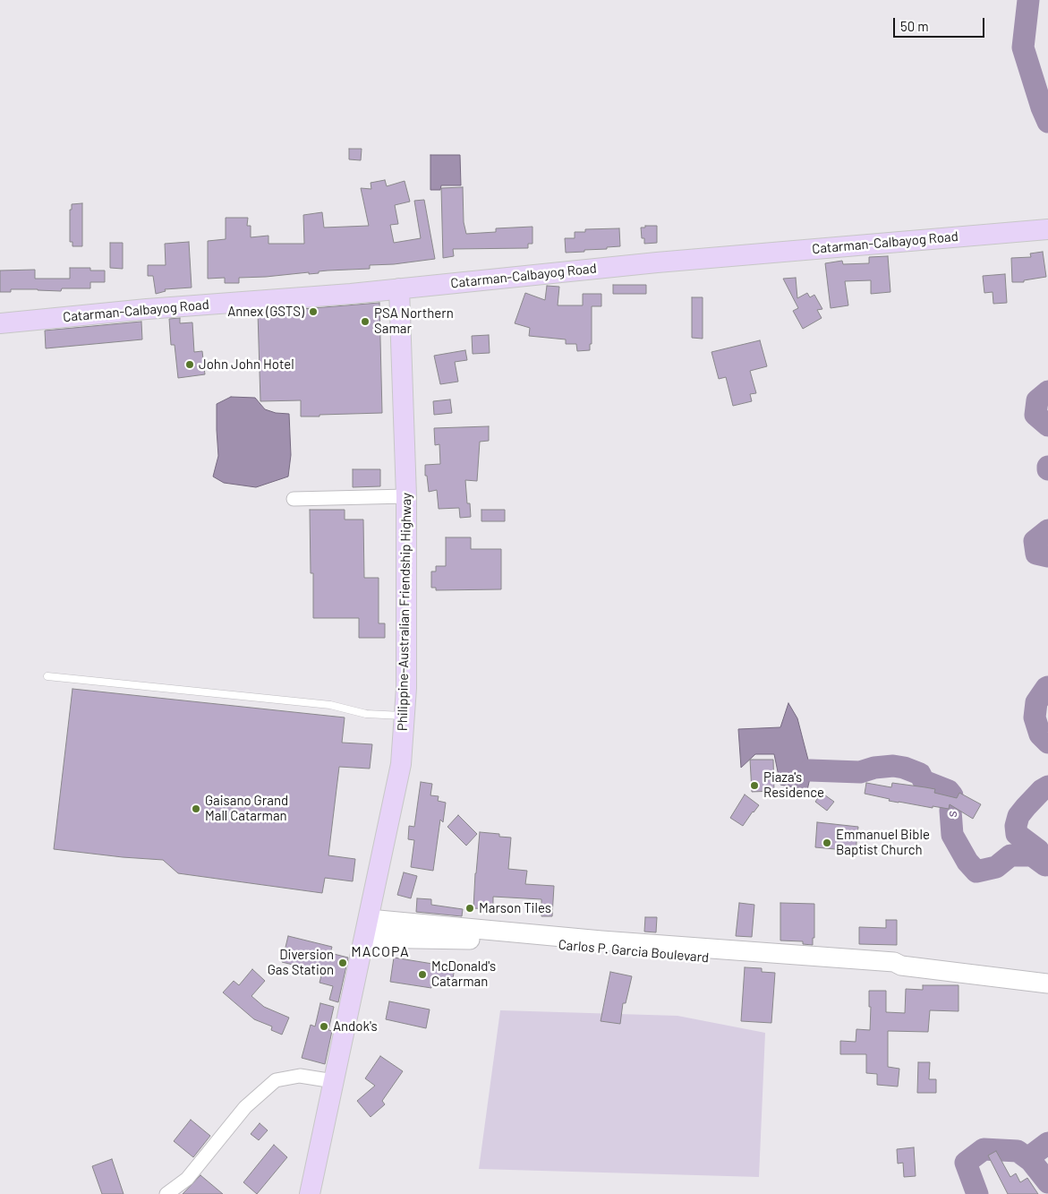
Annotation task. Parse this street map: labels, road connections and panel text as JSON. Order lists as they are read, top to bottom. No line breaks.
{"streets":{"main road":["Catarman-Calbayog Road","Philippine-Australian Friendship Highway","Carlos P. Garcia Boulevard"]},"crossings":[["Catarman-Calbayog Road","Philippine-Australian Friendship Highway"],["Philippine-Australian Friendship Highway","Carlos P. Garcia Boulevard"]],"districts":["MACOPA"],"water":["s"],"places":["Annex (GSTS)","PSA Northern Samar","John John Hotel","Piaza's Residence","Gaisano Grand Mall Catarman","Emmanuel Bible Baptist Church","Marson Tiles","Diversion Gas Station","McDonald's Catarman","Andok's"],"scale_bar":"50 m"}
